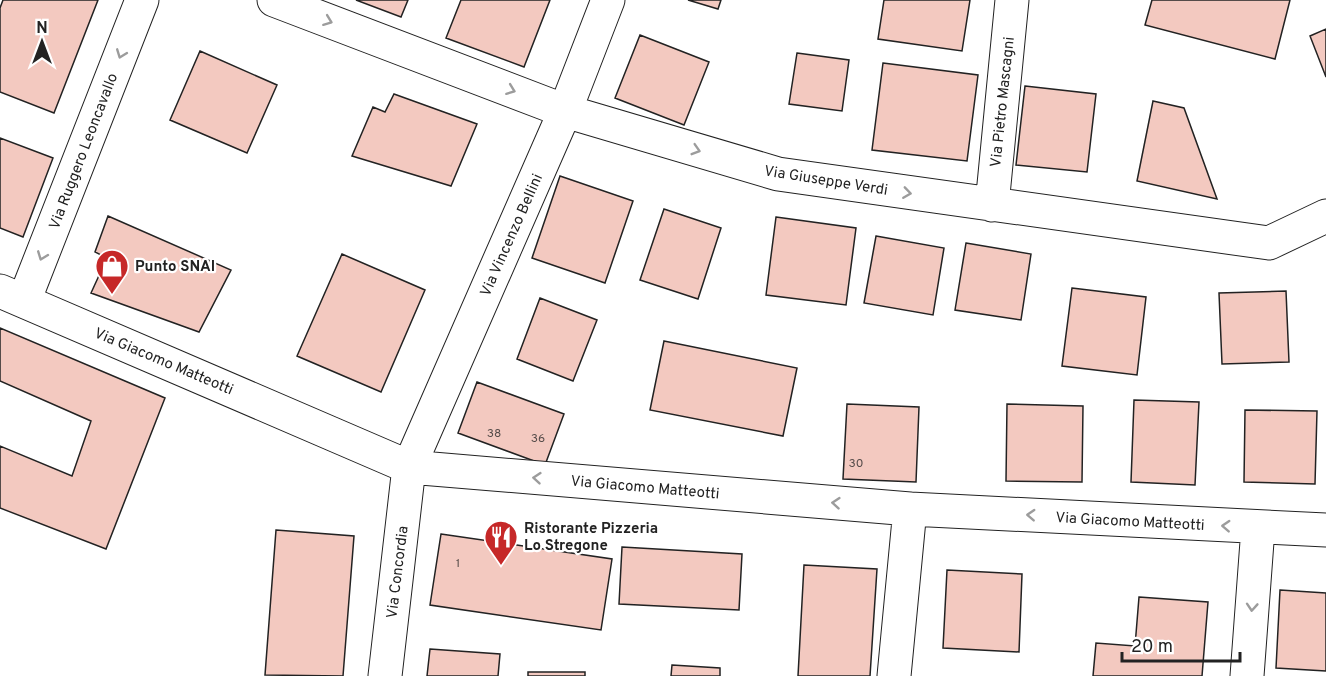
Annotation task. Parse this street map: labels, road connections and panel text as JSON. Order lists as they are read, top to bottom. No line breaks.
{"streets":{"street":["Via Pietro Mascagni","Via Ruggero Leoncavallo","Via Giuseppe Verdi","Via Vincenzo Bellini","Via Giacomo Matteotti","Via Concordia"]},"crossings":[["Via Pietro Mascagni","Via Giuseppe Verdi"],["Via Ruggero Leoncavallo","Via Giacomo Matteotti"],["Via Giuseppe Verdi","Via Vincenzo Bellini"],["Via Vincenzo Bellini","Via Giacomo Matteotti"],["Via Vincenzo Bellini","Via Concordia"],["Via Giacomo Matteotti","Via Concordia"]],"one_way":["Via Ruggero Leoncavallo","Via Giuseppe Verdi","Via Giacomo Matteotti"],"places":{"shop":["Punto SNAI"],"restaurant":["Ristorante Pizzeria Lo Stregone"]},"house_numbers":["38","36","30","1"],"scale_bar":"20 m","north":"top"}
